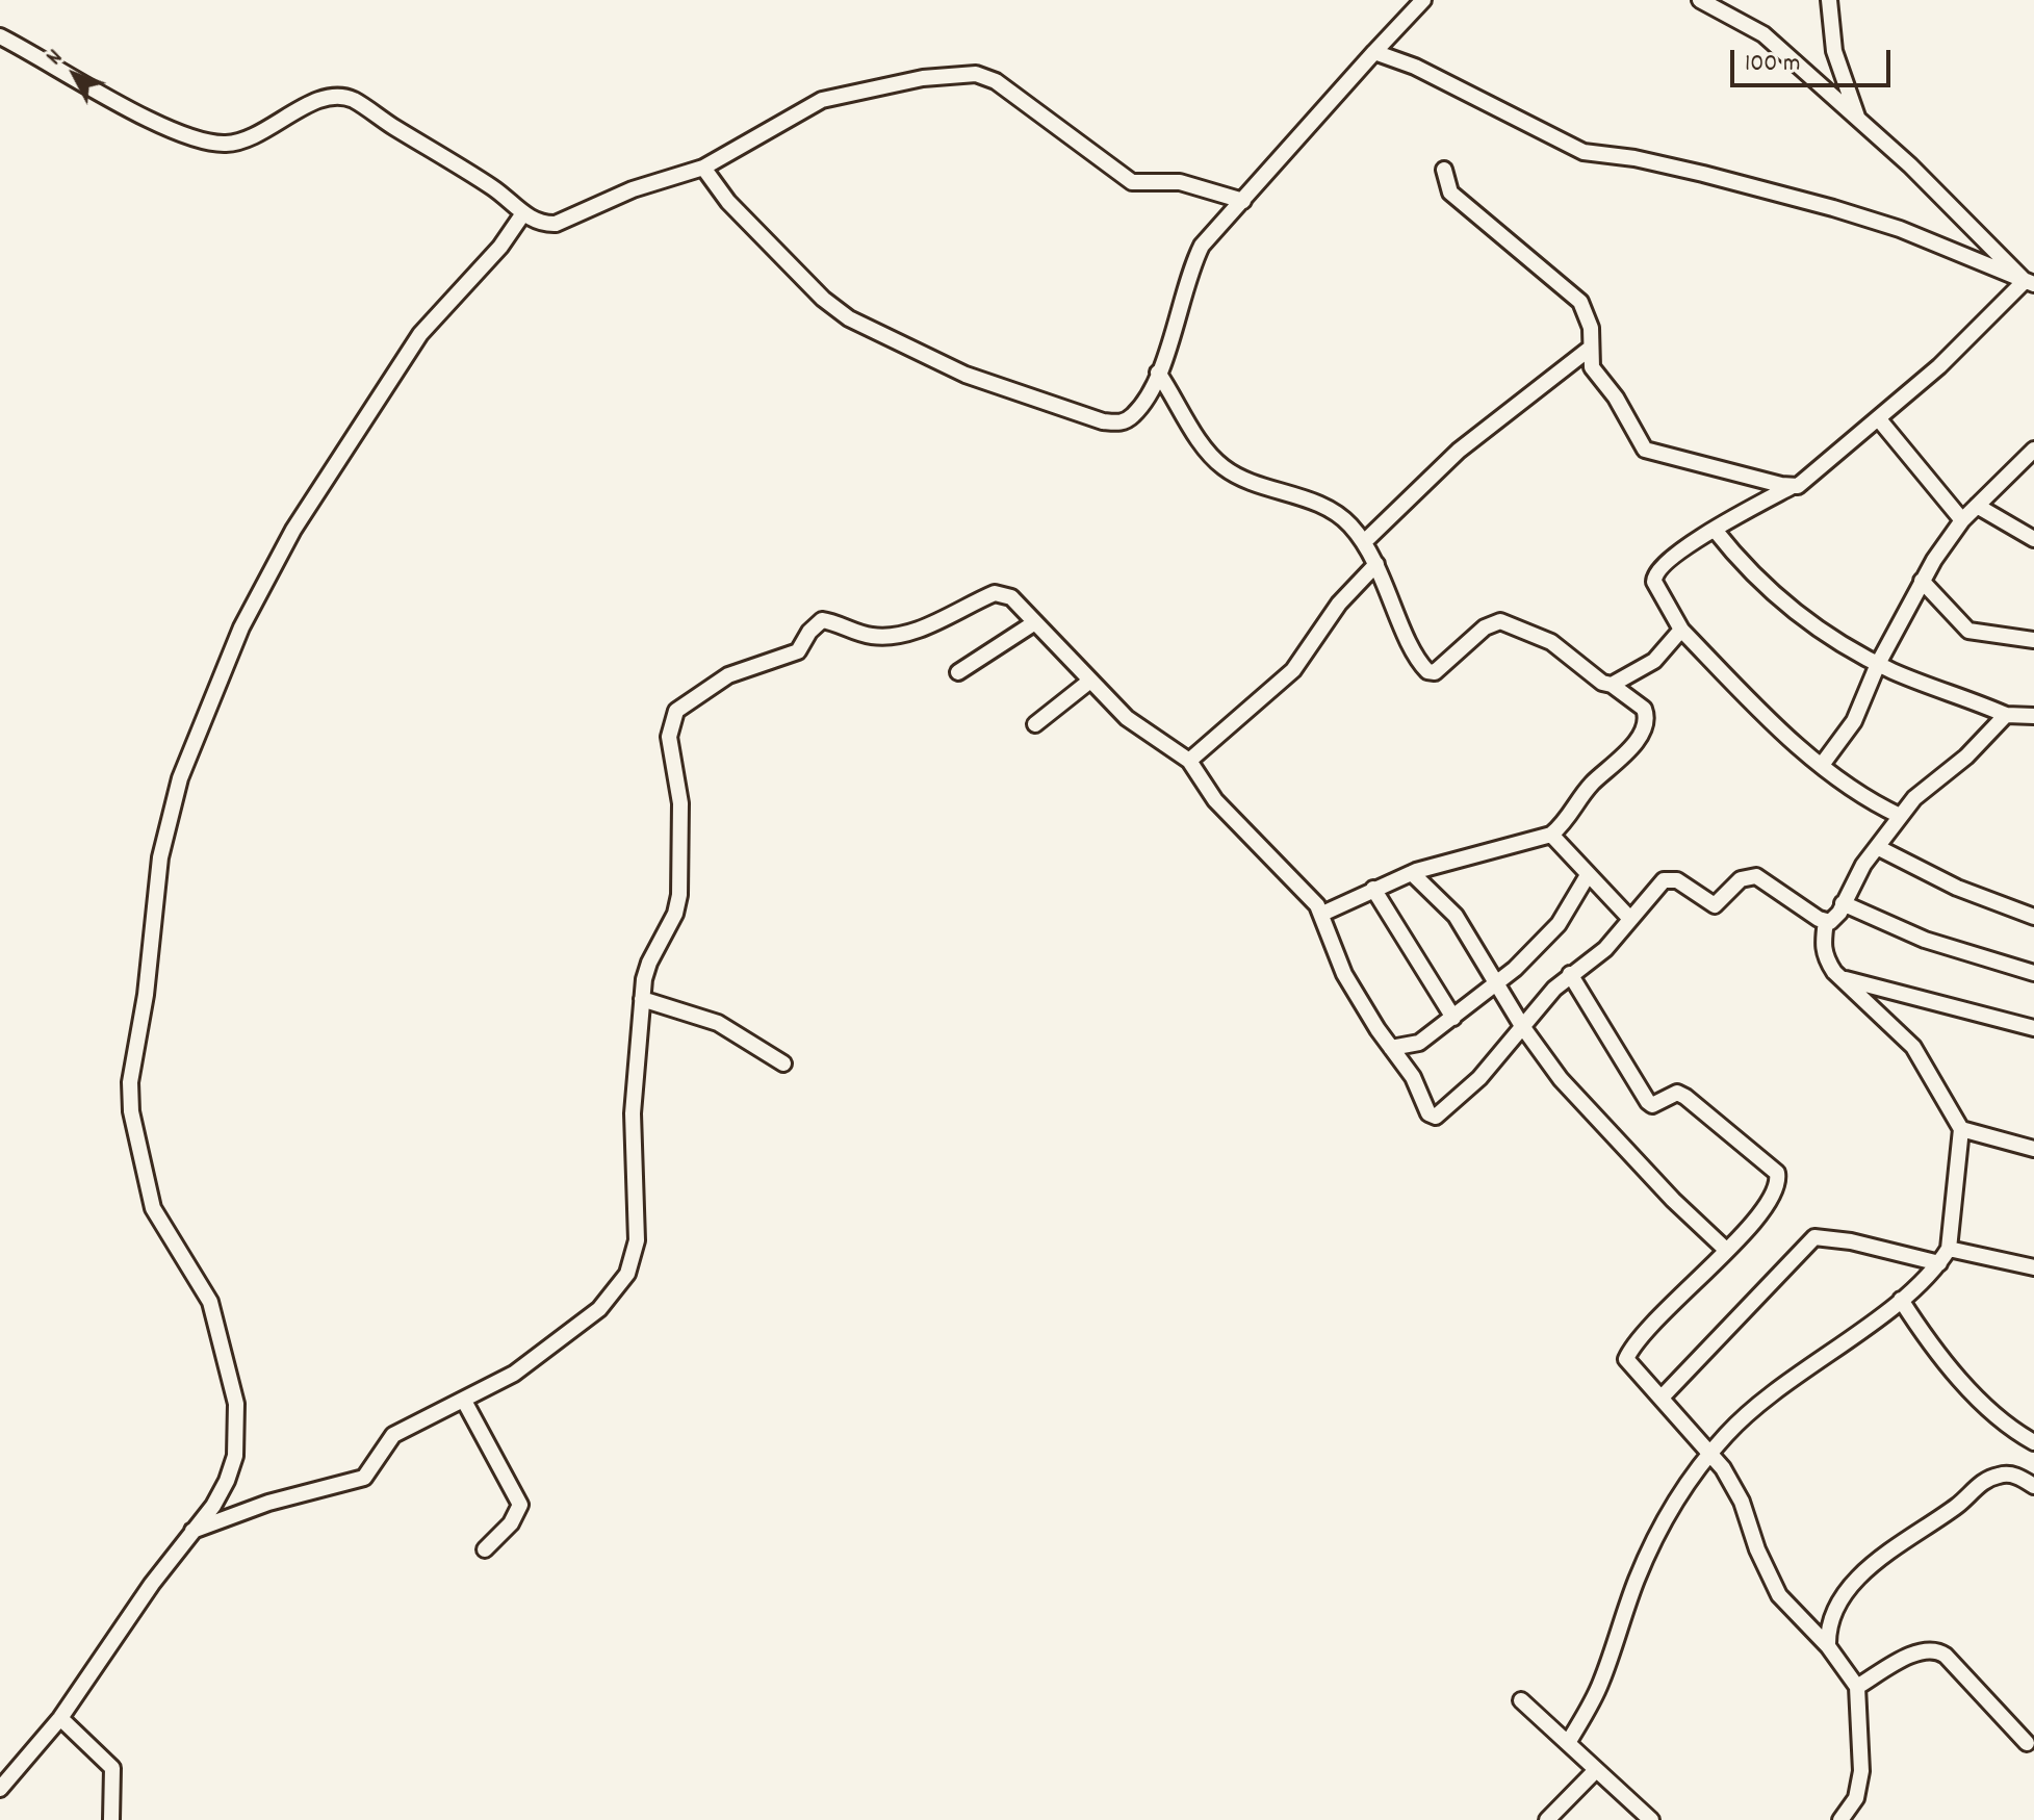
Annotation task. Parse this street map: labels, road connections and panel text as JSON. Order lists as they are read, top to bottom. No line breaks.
{"scale_bar":"100 m","north":"top left"}
